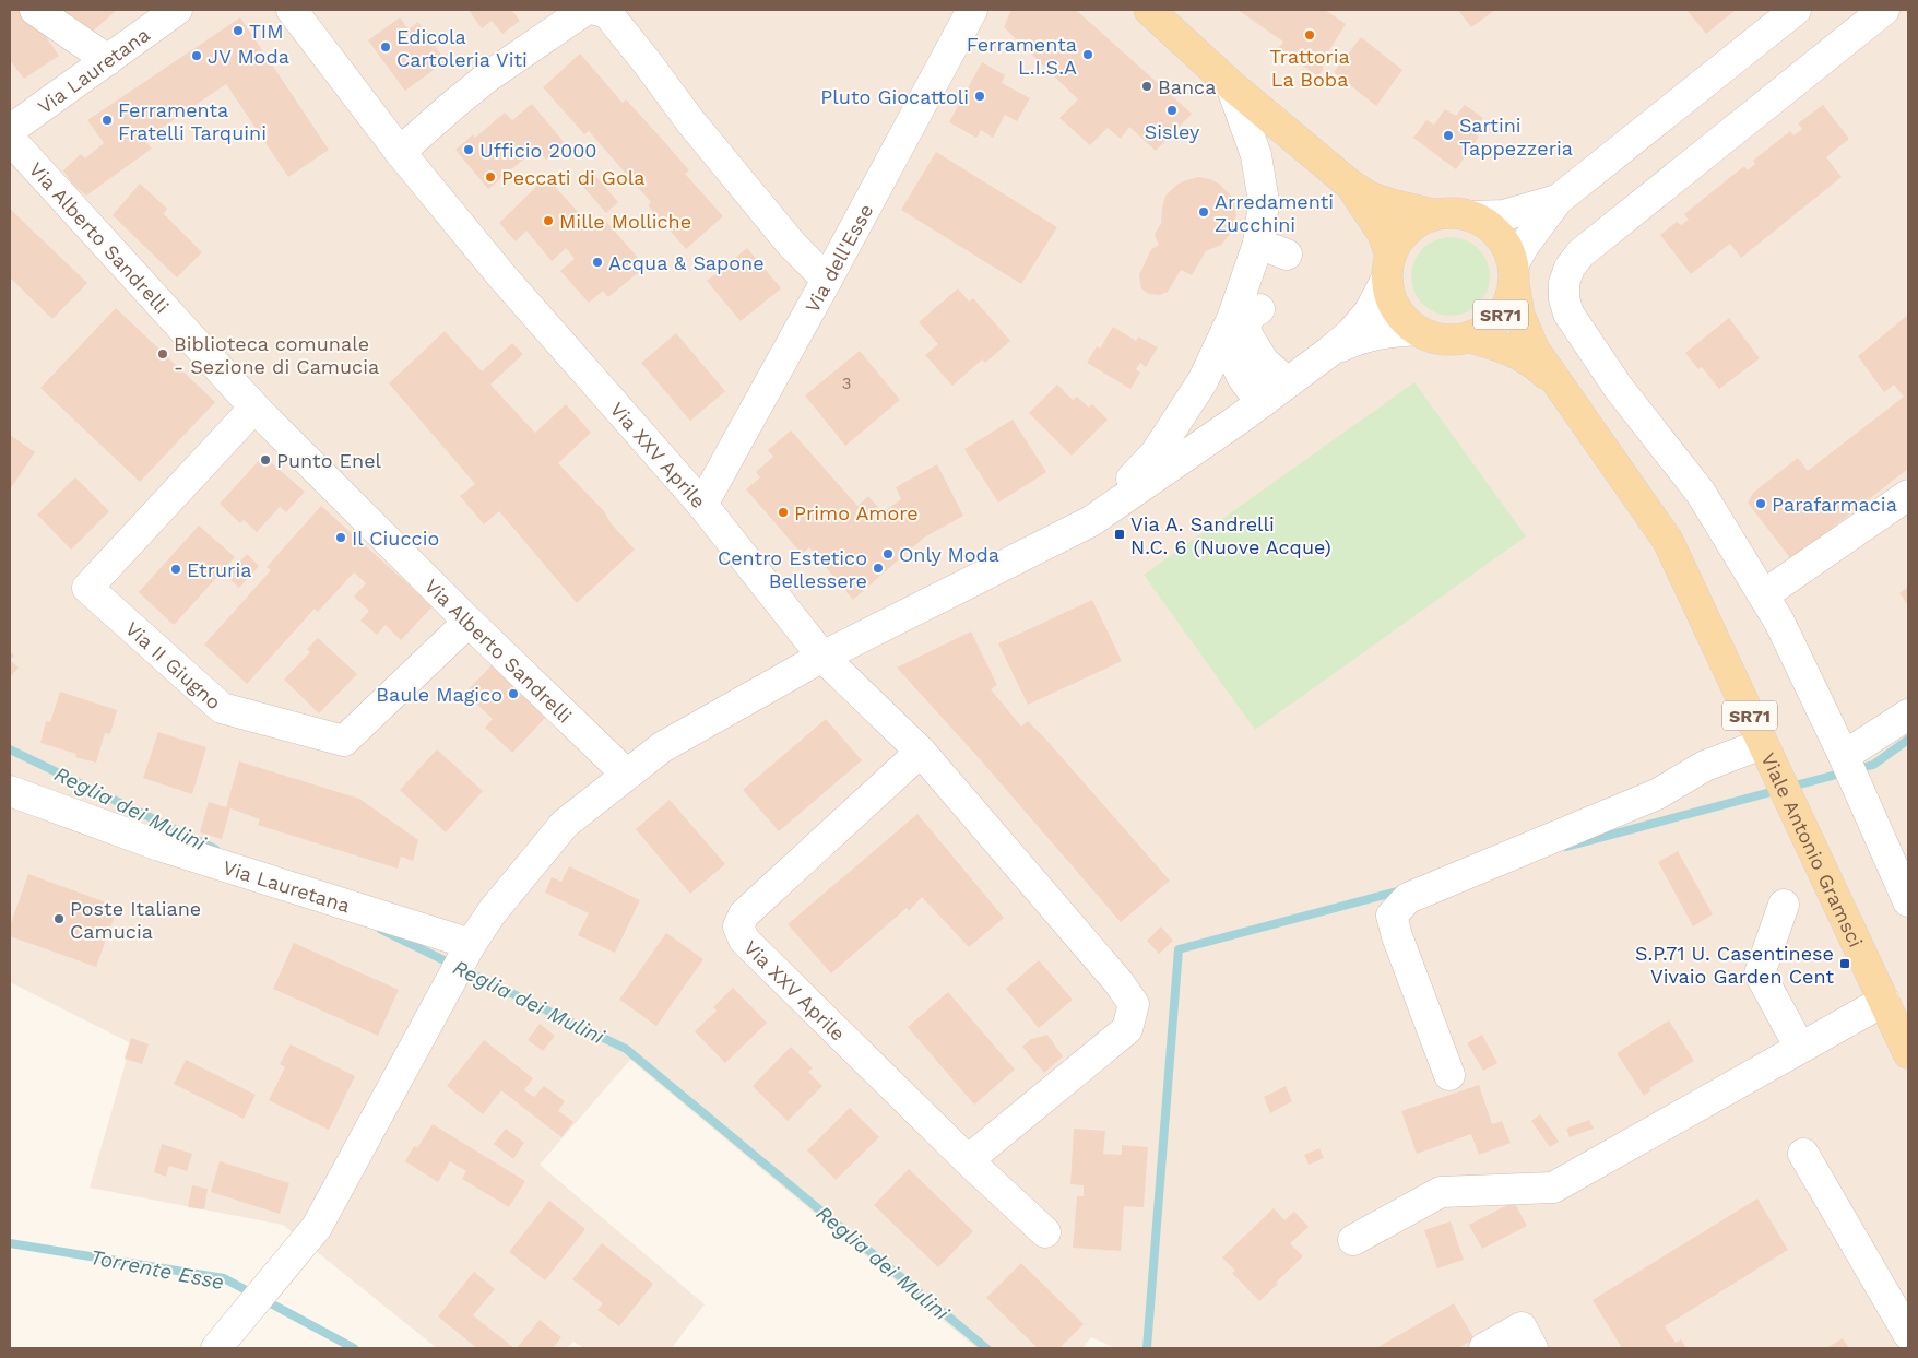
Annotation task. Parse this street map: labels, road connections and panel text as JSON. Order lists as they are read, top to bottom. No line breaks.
{"streets":{"main road":["SR71","Viale Antonio Gramsci"],"street":["Via Lauretana","Via Alberto Sandrelli","Via dell'Esse","Via XXV Aprile","Via II Giugno"]},"crossings":[["Via Alberto Sandrelli","Via II Giugno"],["Via dell'Esse","Via XXV Aprile"]],"water":["Reglia dei Mulini","Torrente Esse"],"places":{"other":["TIM","Trattoria La Boba","Edicola Cartoleria Viti","Ferramenta L.I.S.A","JV Moda","Banca","Pluto Giocattoli","Sisley","Ferramenta Fratelli Tarquini","Sartini Tappezzeria","Ufficio 2000","Peccati di Gola","Arredamenti Zucchini","Mille Molliche","Acqua & Sapone","Biblioteca comunale - Sezione di Camucia","Punto Enel","Parafarmacia","Primo Amore","Il Ciuccio","Only Moda","Centro Estetico Bellessere","Etruria","Baule Magico","Poste Italiane Camucia"],"transit":["Via A. Sandrelli N.C. 6 (Nuove Acque)","S.P.71 U. Casentinese Vivaio Garden Cent"]},"house_numbers":["3"]}
